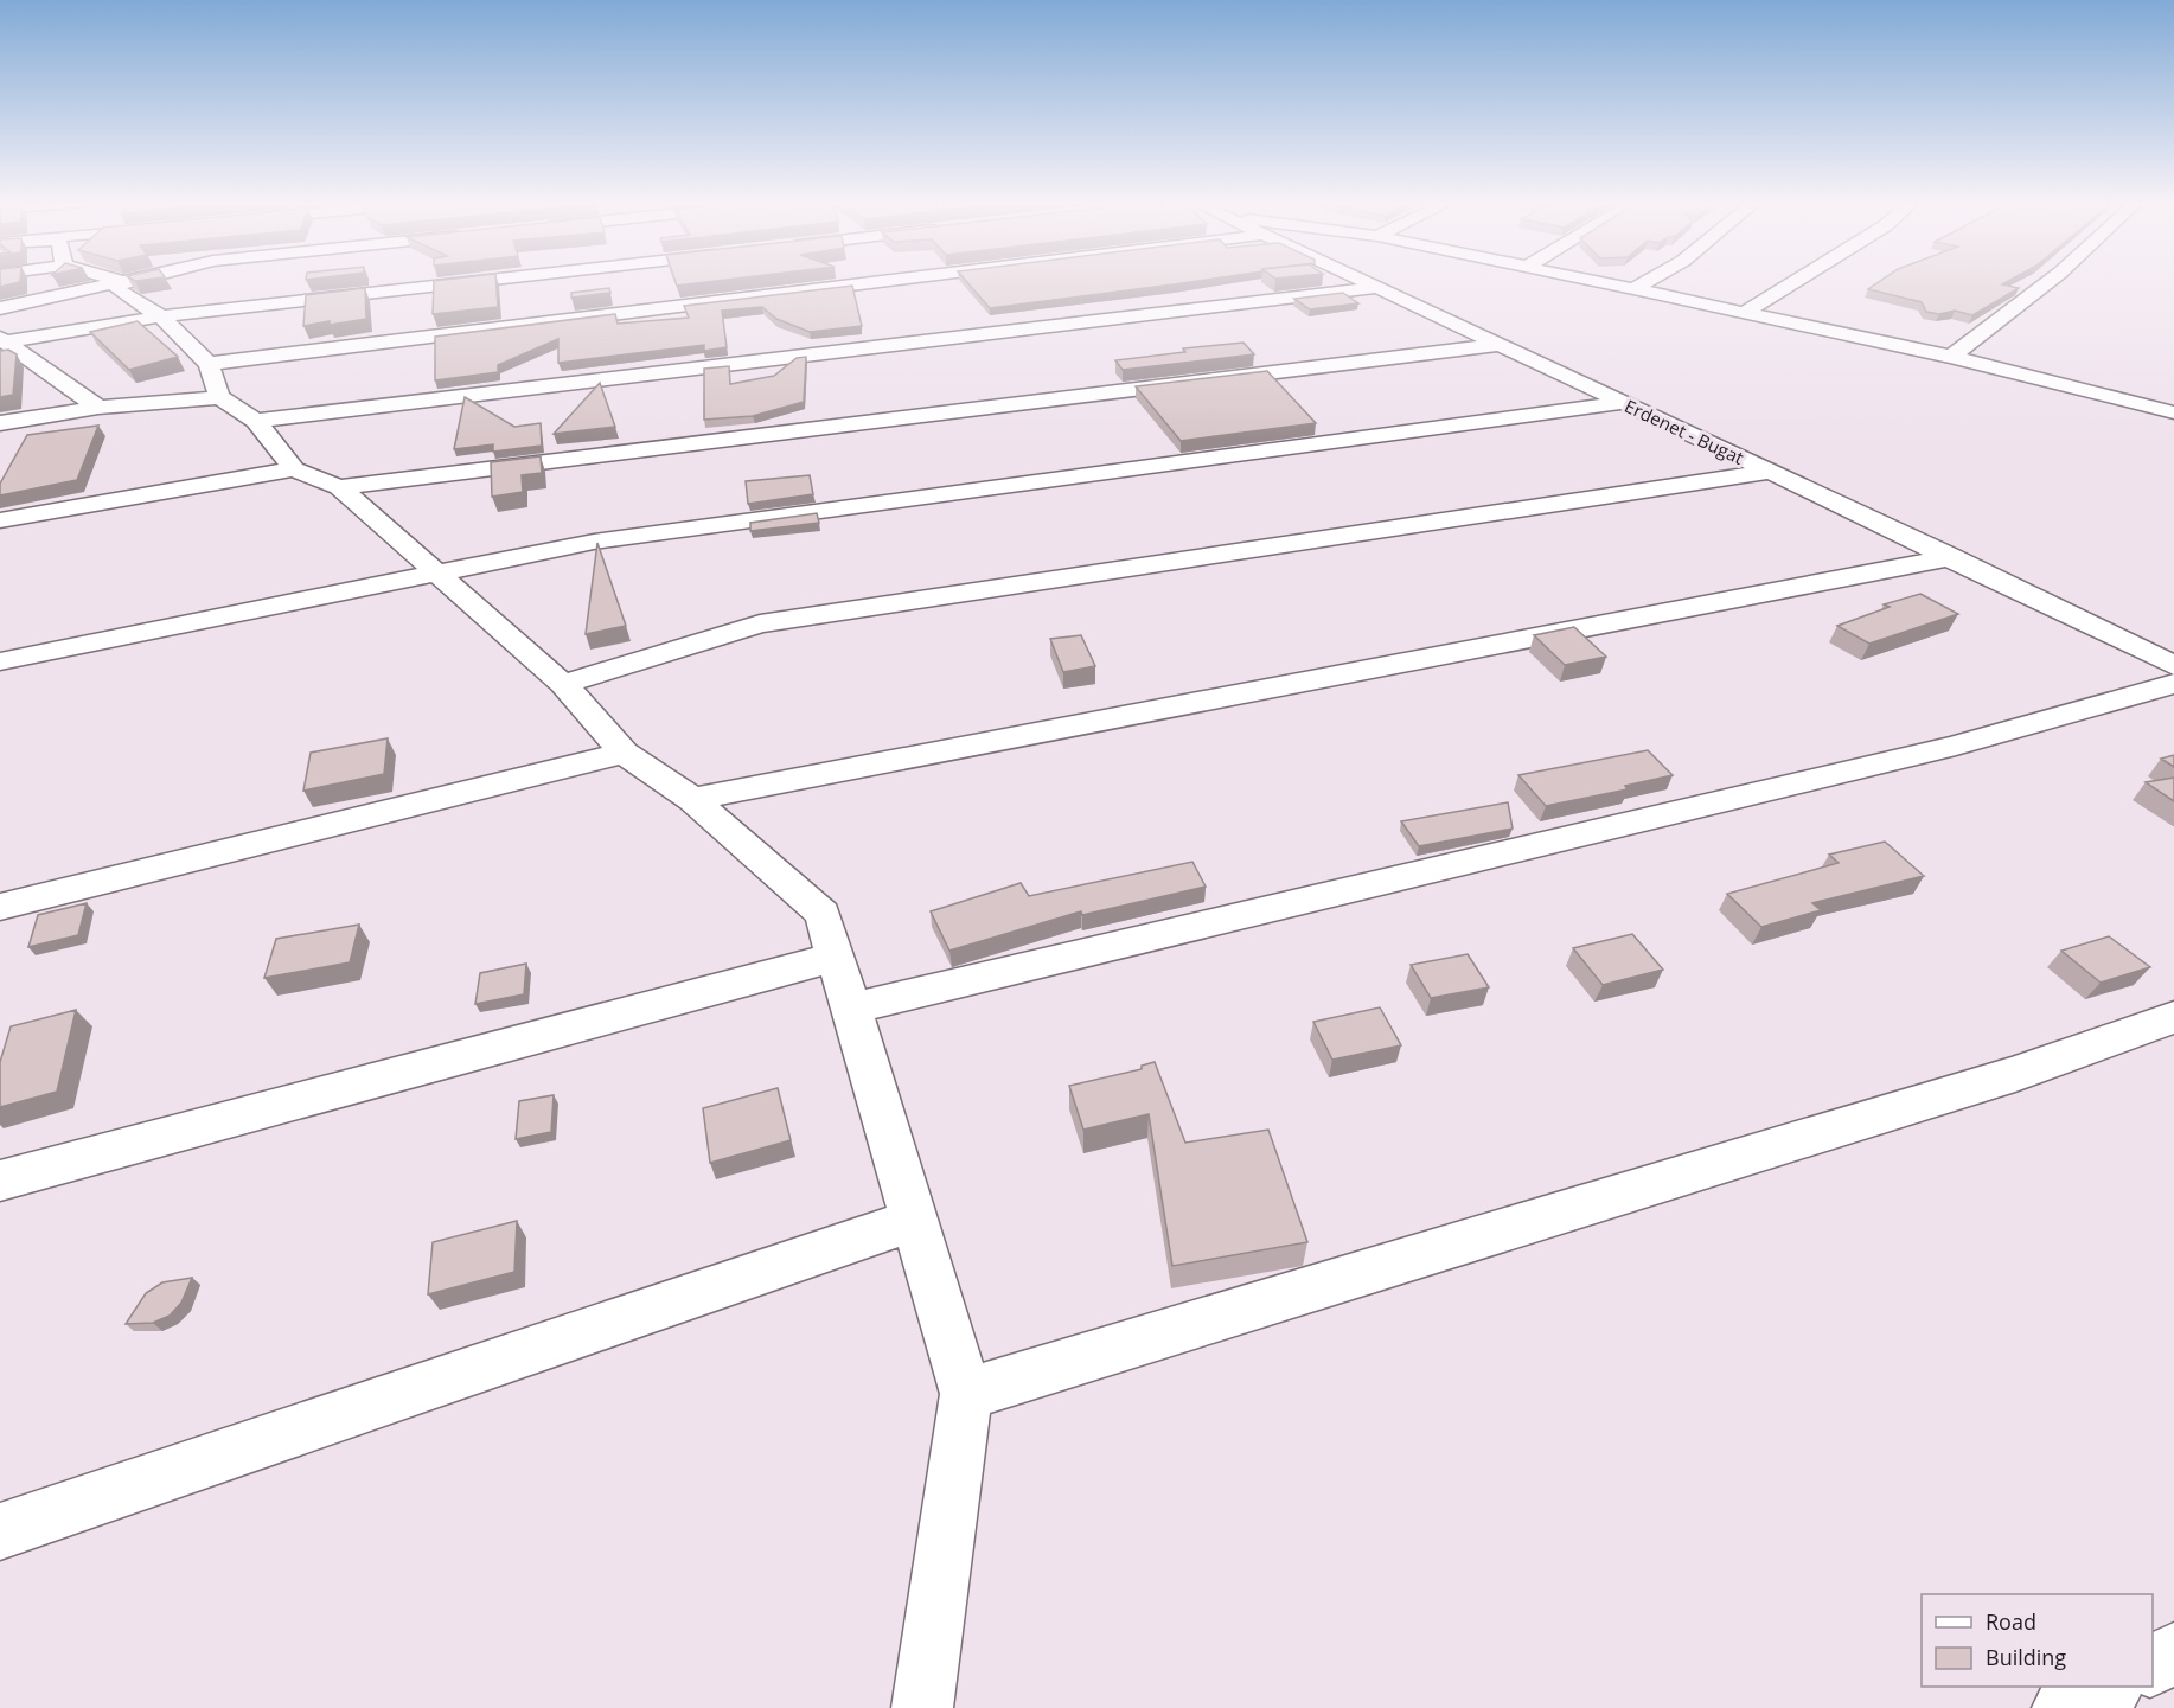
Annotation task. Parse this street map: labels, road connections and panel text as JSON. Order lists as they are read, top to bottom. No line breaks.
{"streets":{"street":["Erdenet - Bugat"]},"legend":["Road","Building"]}
